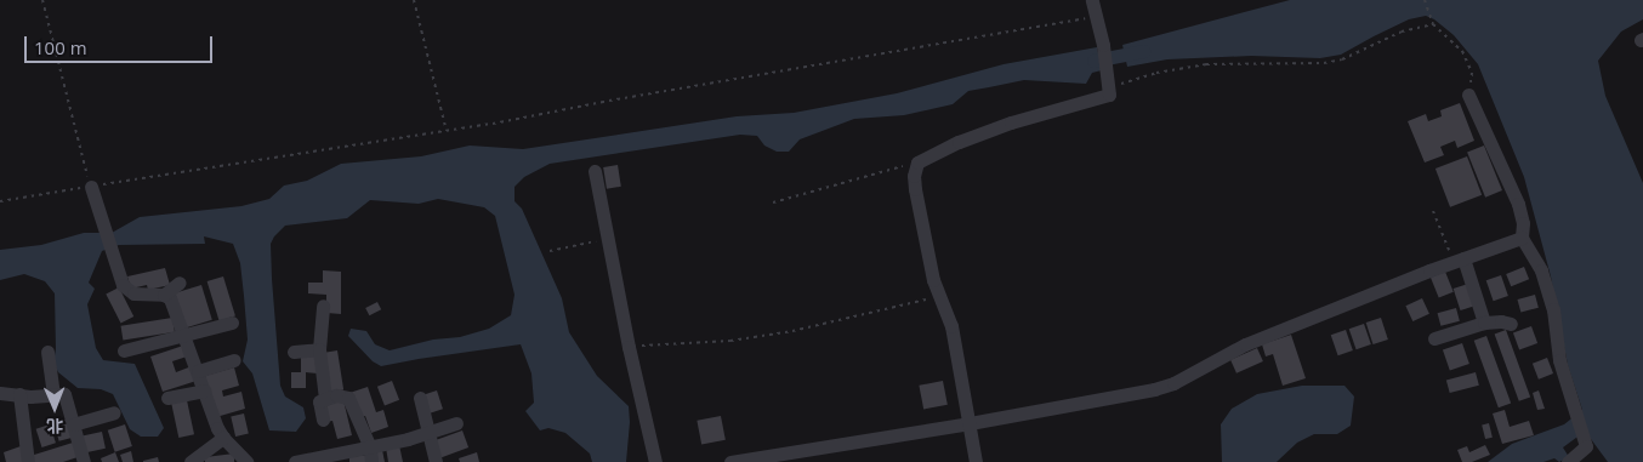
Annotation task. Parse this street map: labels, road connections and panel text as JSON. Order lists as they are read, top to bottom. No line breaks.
{"scale_bar":"100 m","north":"bottom"}
